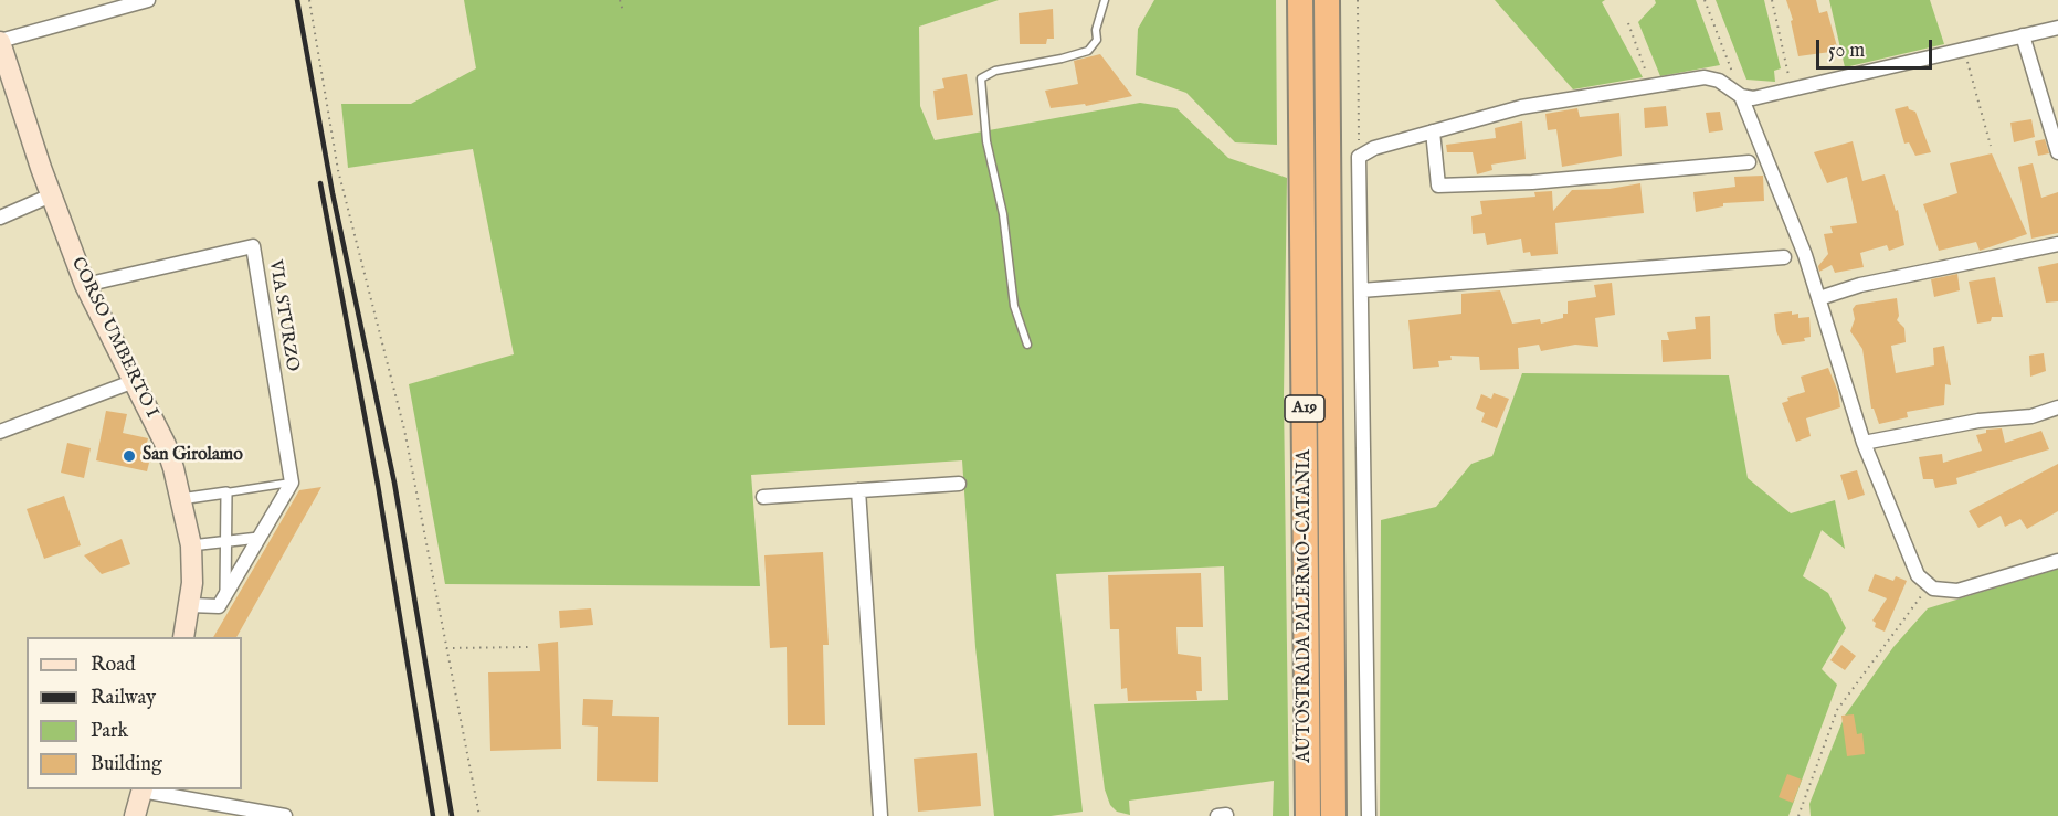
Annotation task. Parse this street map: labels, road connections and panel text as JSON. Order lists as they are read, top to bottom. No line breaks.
{"streets":{"highway":["A19","AUTOSTRADA PALERMO-CATANIA"],"main road":["CORSO UMBERTO I"],"street":["VIA STURZO"]},"crossings":[["VIA STURZO","CORSO UMBERTO I"]],"places":["San Girolamo"],"legend":["Road","Railway","Park","Building"],"scale_bar":"50 m"}
